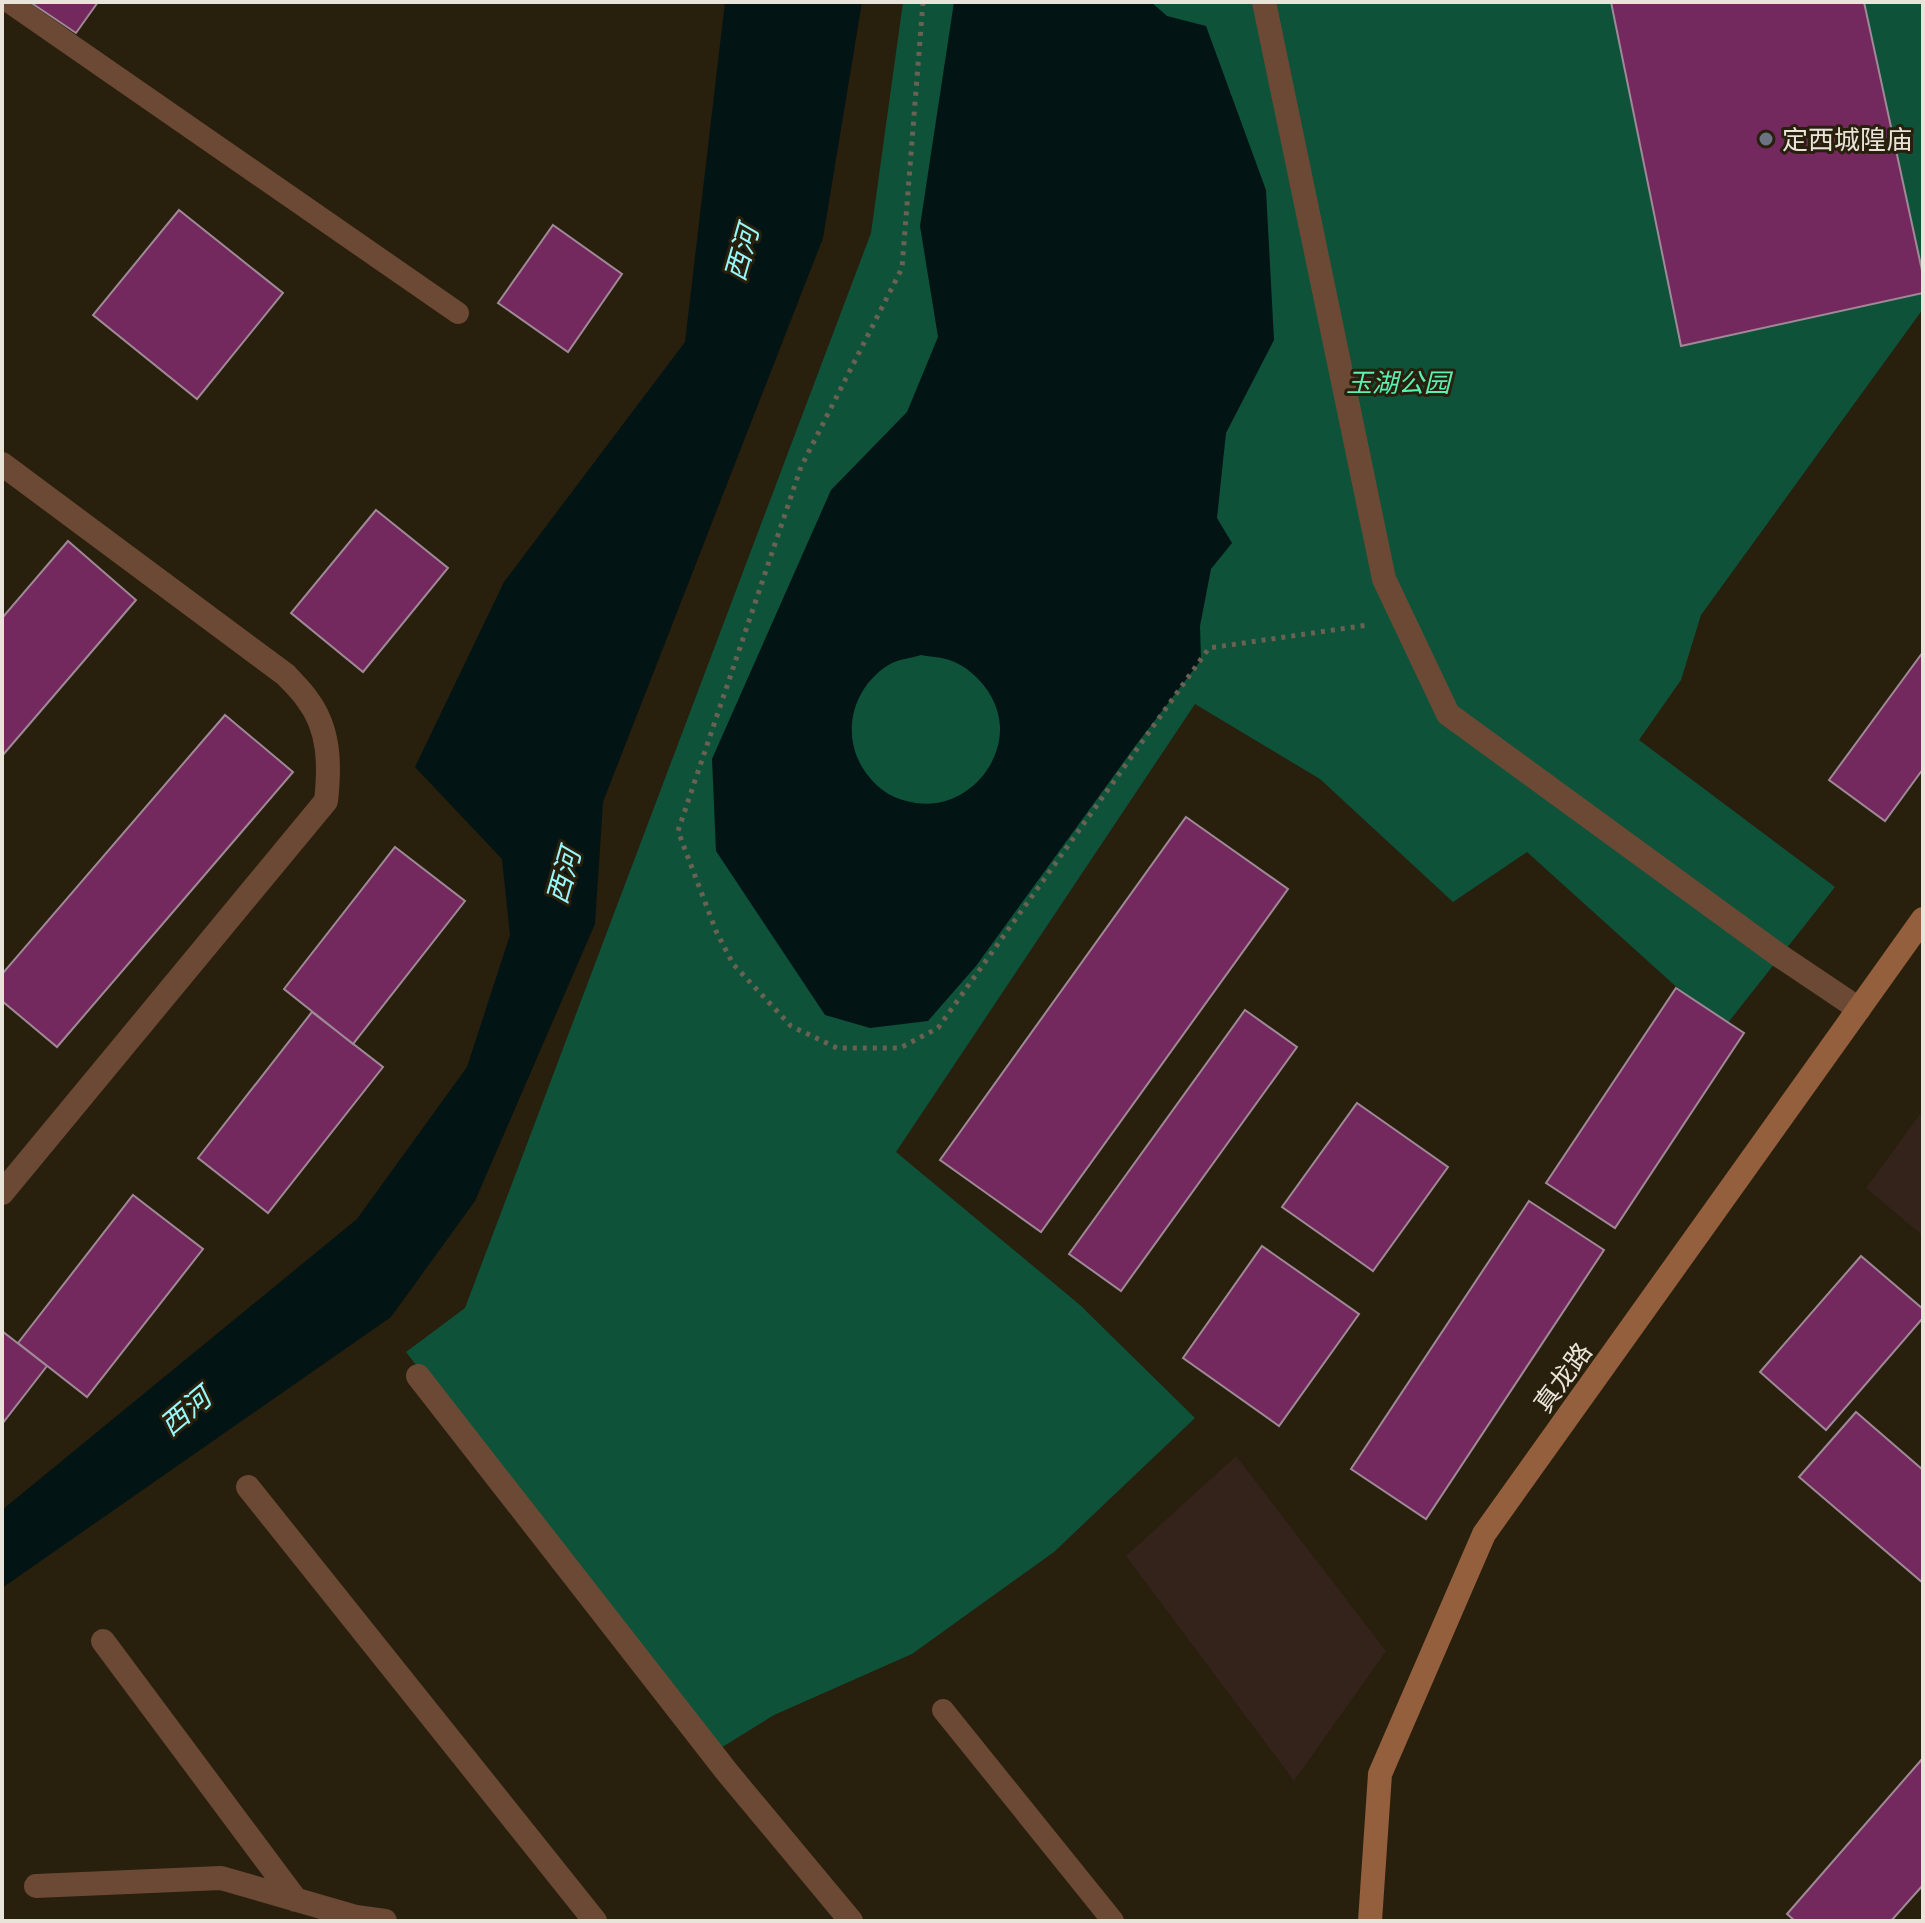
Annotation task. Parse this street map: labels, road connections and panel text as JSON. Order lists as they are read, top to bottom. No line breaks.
{"streets":{"main road":["真龙路"]},"water":["西河"],"parks":["玉湖公园"],"places":["定西城隍庙"]}
